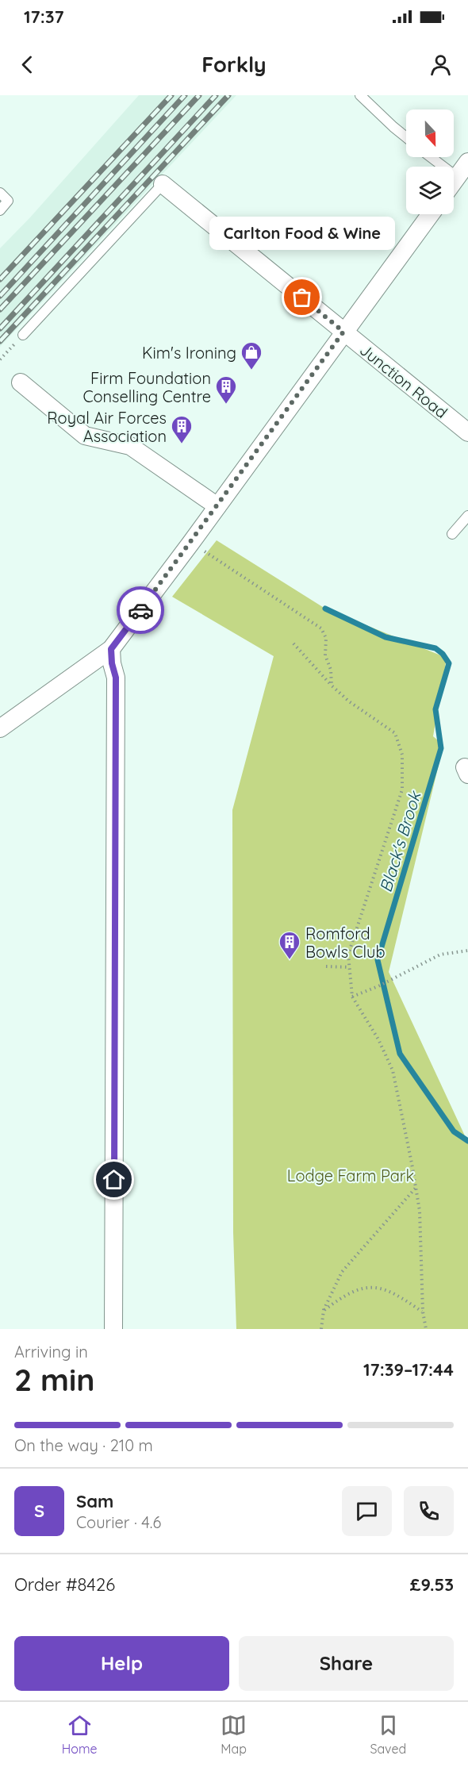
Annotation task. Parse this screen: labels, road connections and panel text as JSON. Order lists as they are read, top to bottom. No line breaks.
{"streets":{"street":["Junction Road"]},"water":["Black's Brook"],"parks":["Lodge Farm Park"],"places":{"other":["Carlton Food & Wine"],"shop":["Kim's Ironing"],"building":["Firm Foundation Conselling Centre","Royal Air Forces Association","Romford Bowls Club"]},"north":"bottom","page":{"status":"17:37","header":"Forkly","bubble":"Carlton Food & Wine","heading":["2 min","Arriving in","17:39–17:44"],"panel":["Sam","Courier · 4.6","Order #8426","£9.53"],"bar":"On the way · 210 m","round":"S","buttons":["Help","Share"],"tabs":["Home","Map","Saved"]}}
